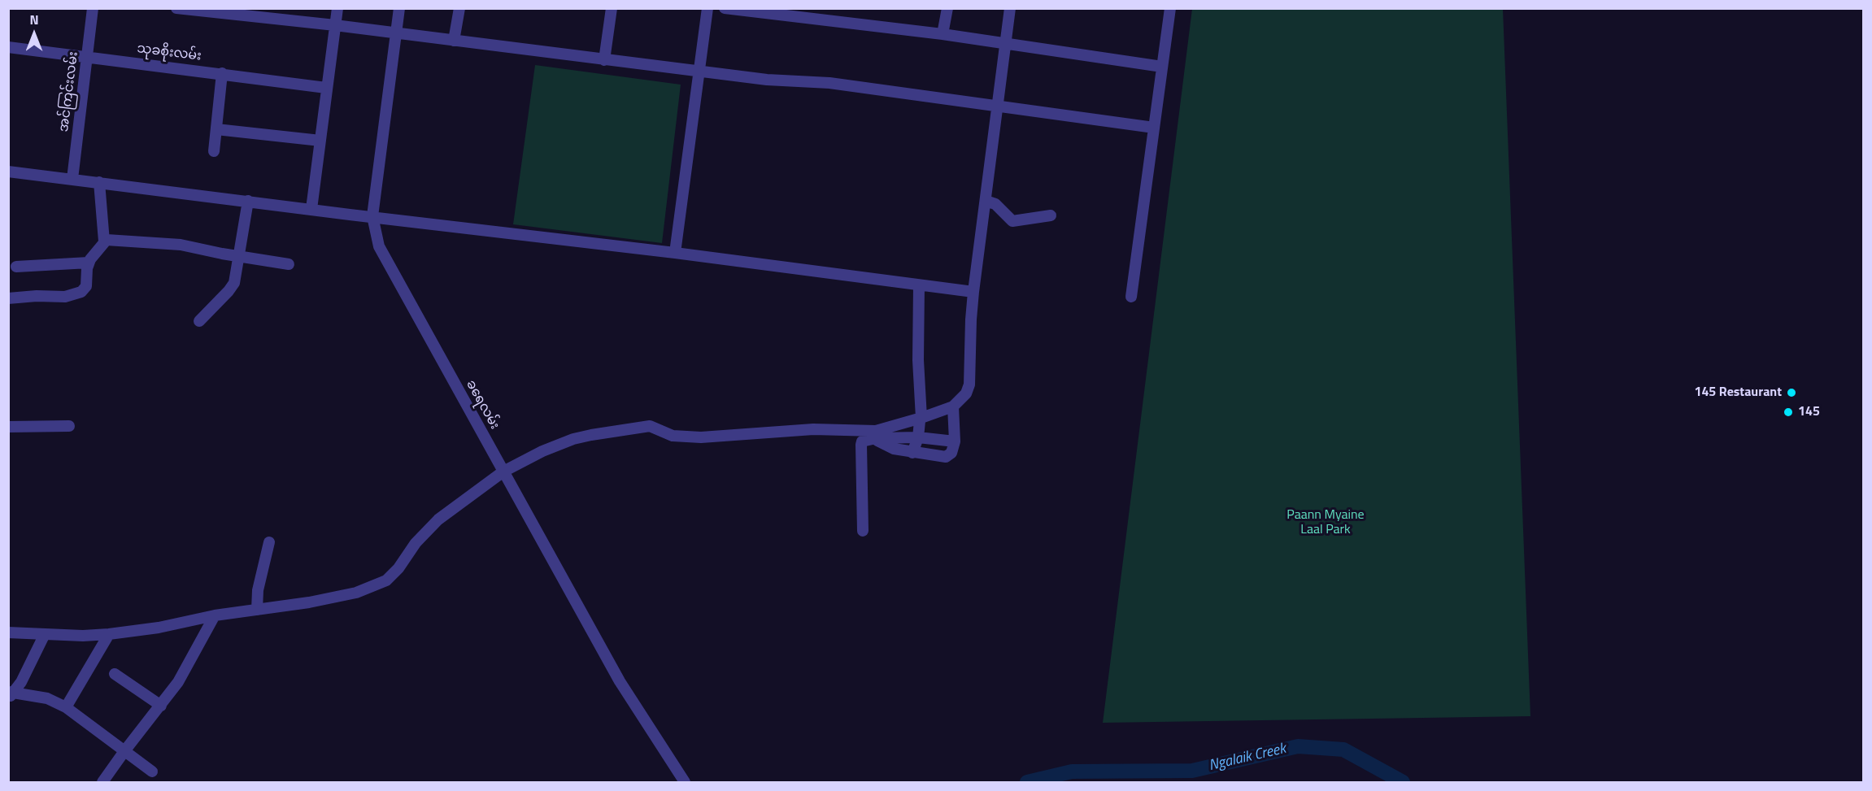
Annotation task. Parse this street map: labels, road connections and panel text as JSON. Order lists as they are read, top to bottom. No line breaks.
{"streets":{"street":["သုခစိုးလမ်း","အင်ကြင်းလမ်း","ခရေလမ်း"]},"crossings":[["သုခစိုးလမ်း","အင်ကြင်းလမ်း"]],"water":["Ngalaik Creek"],"parks":["Paann Myaine Laal Park"],"places":["145 Restaurant","145"],"north":"top"}
